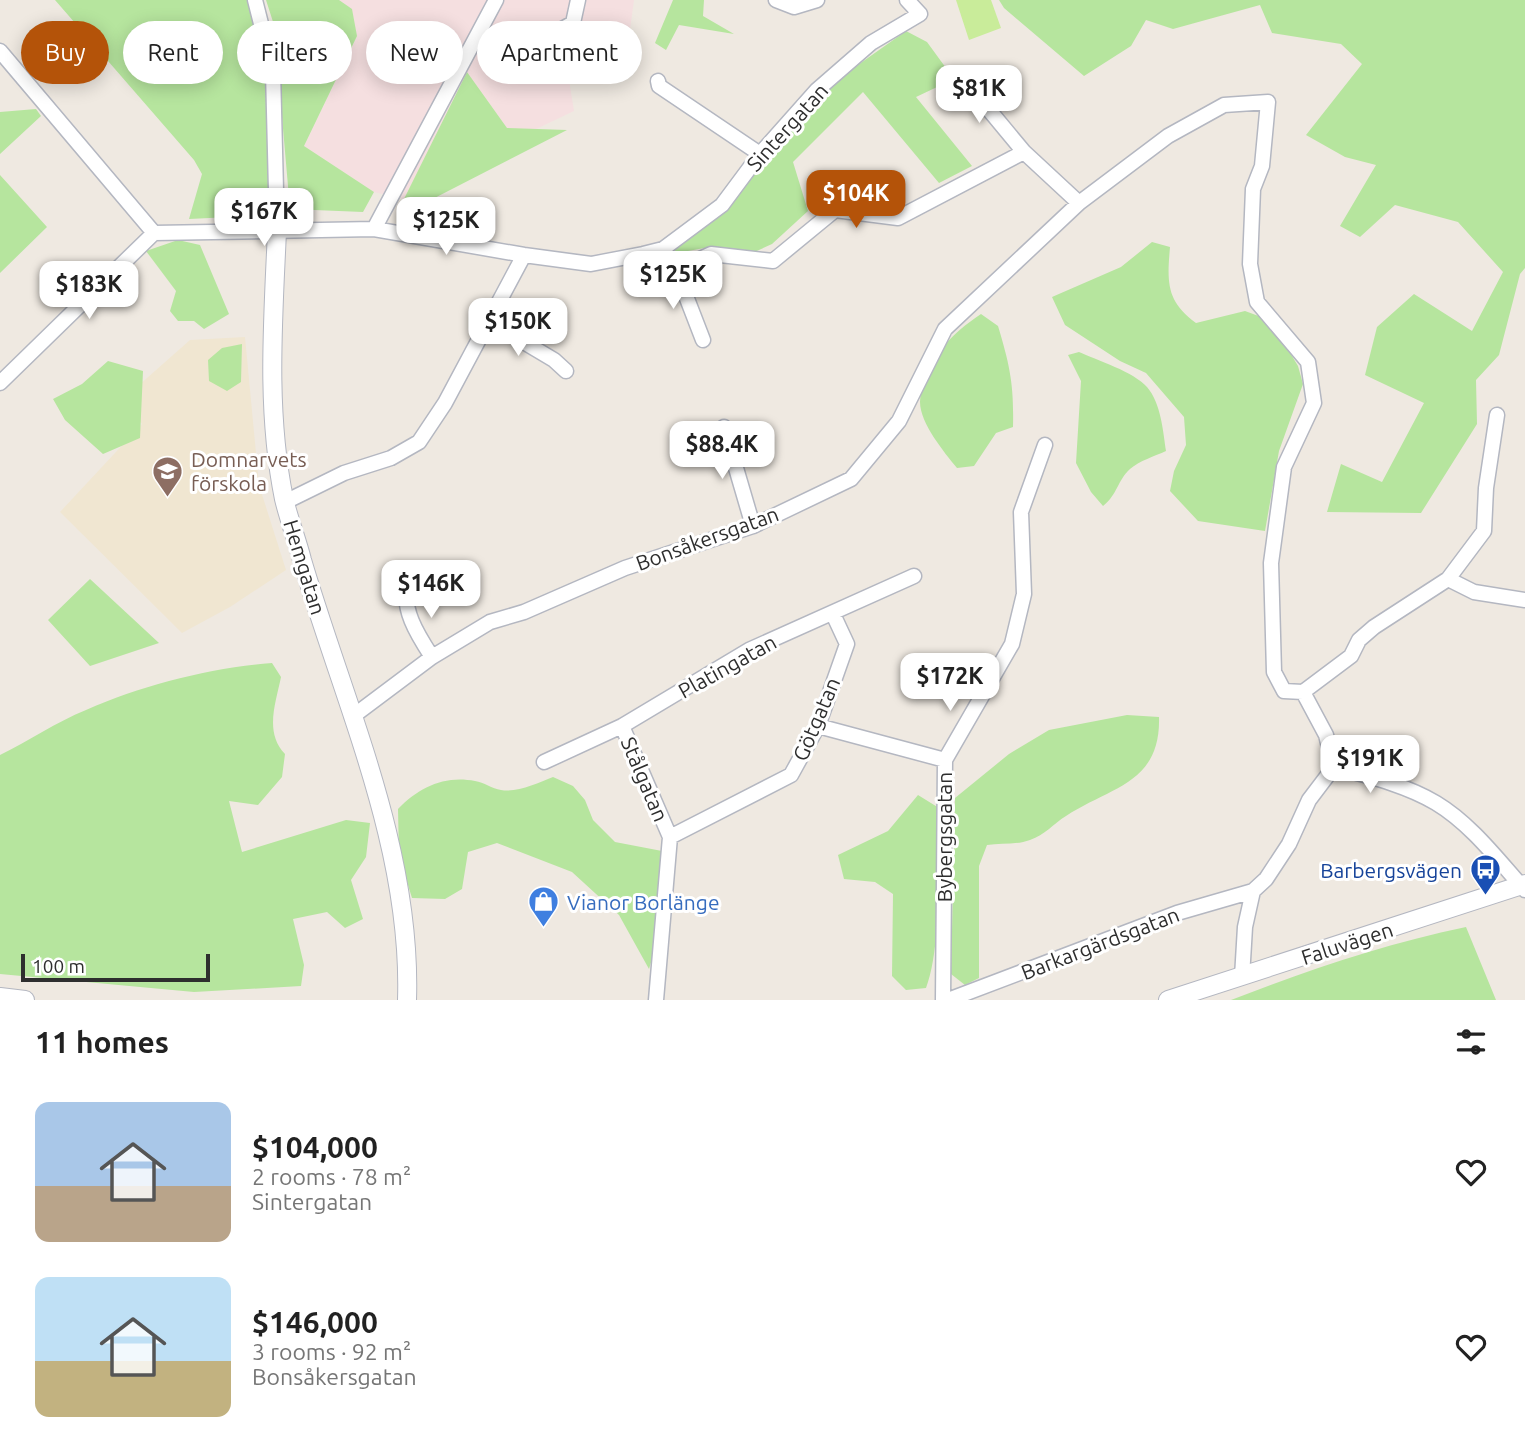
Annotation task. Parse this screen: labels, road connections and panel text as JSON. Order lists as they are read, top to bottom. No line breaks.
{"streets":{"street":["Sintergatan","Bonsåkersgatan","Hemgatan","Platingatan","Götgatan","Stålgatan","Bybergsgatan","Barkargärdsgatan","Faluvägen"]},"crossings":[["Sintergatan","Hemgatan"],["Bonsåkersgatan","Hemgatan"],["Platingatan","Götgatan"],["Platingatan","Stålgatan"],["Götgatan","Stålgatan"],["Bybergsgatan","Barkargärdsgatan"]],"places":{"school or university":["Domnarvets förskola"],"bus stop":["Barbergsvägen"],"shop":["Vianor Borlänge"]},"scale_bar":"100 m","page":{"chip":["Buy","Rent","Filters","New","Apartment"],"price":["$81K","$104K","$167K","$125K","$125K","$183K","$150K","$88.4K","$146K","$172K","$191K"],"scale":"100 m","heading":"11 homes","list":[{"name":"$104,000","note":"2 rooms · 78 m² · Sintergatan"},{"name":"$146,000","note":"3 rooms · 92 m² · Bonsåkersgatan"}]}}
